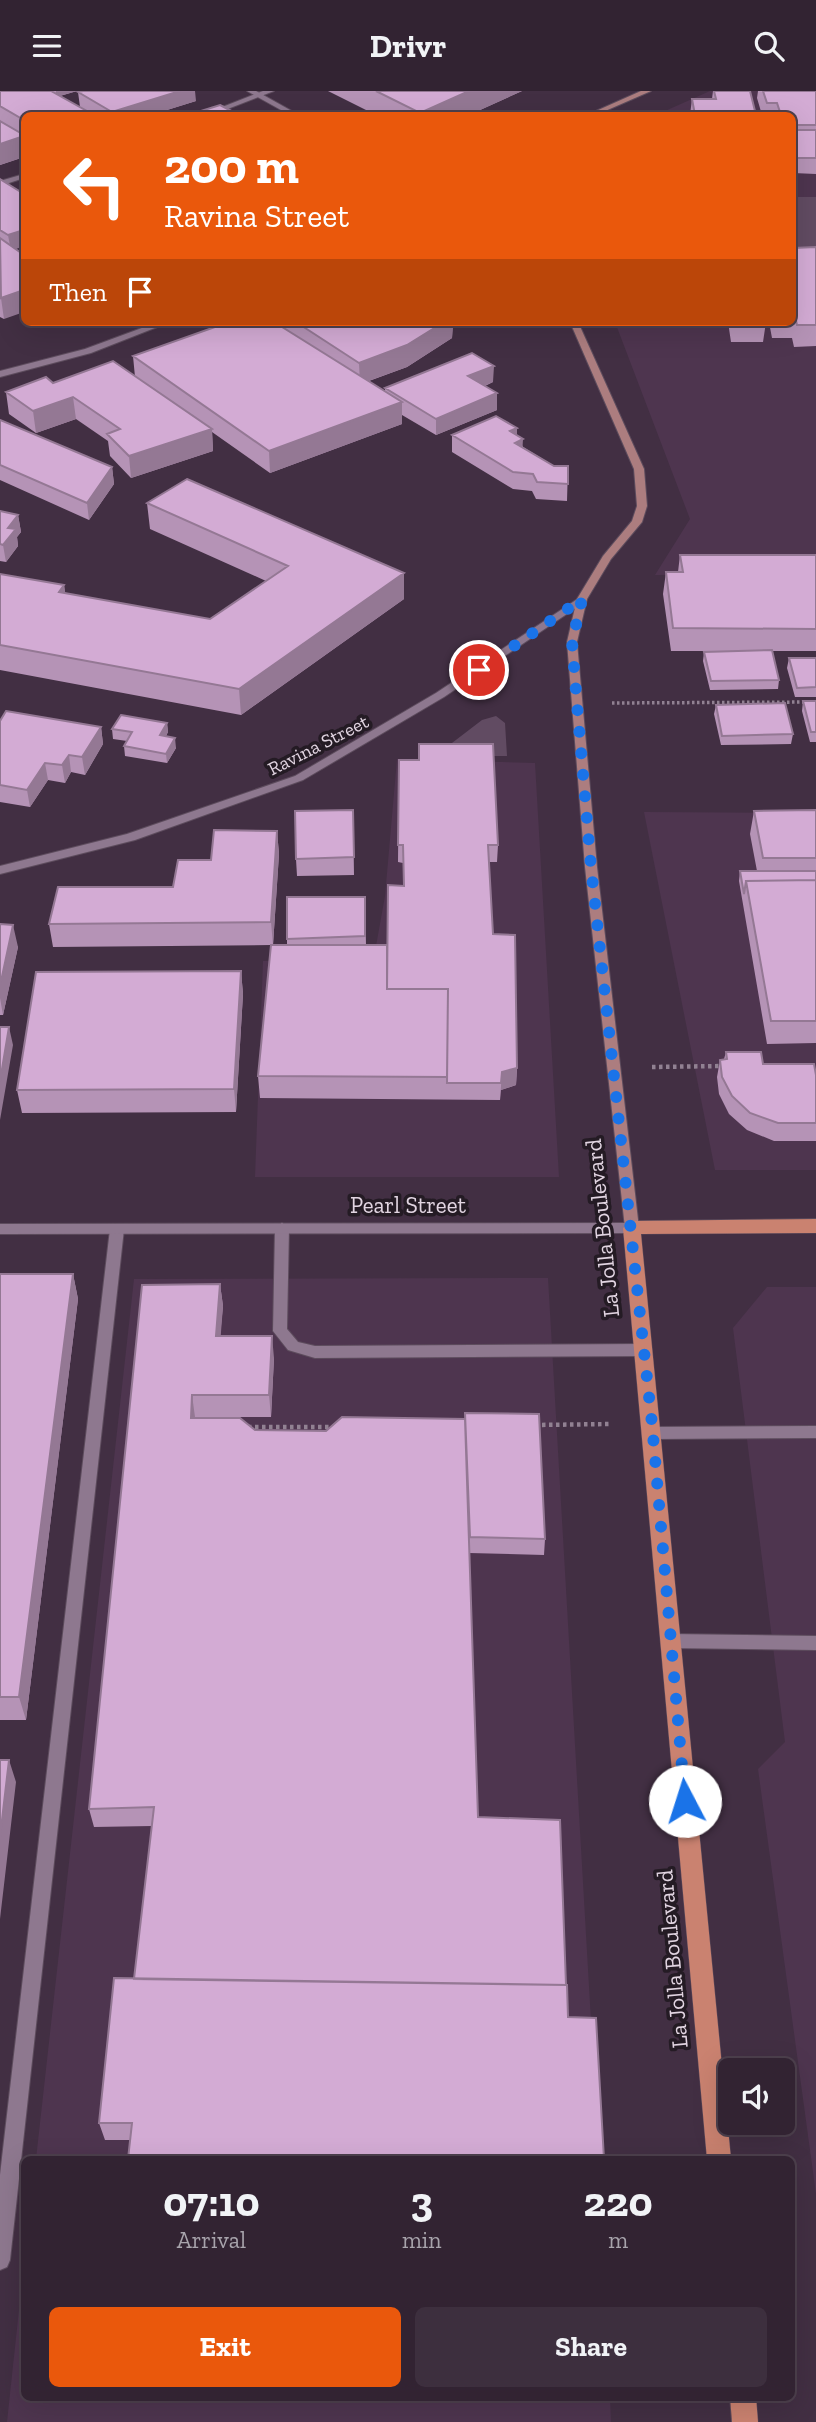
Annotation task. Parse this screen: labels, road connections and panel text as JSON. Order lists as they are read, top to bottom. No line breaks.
{"streets":{"main road":["Pearl Street","La Jolla Boulevard"],"street":["Ravina Street"]},"crossings":[["Ravina Street","La Jolla Boulevard"],["Pearl Street","La Jolla Boulevard"]],"page":{"header":"Drivr","turn":["200 m","Ravina Street"],"then":"Then","eta":["07:10","Arrival","3","min","220","m"],"buttons":["Exit","Share"]}}
